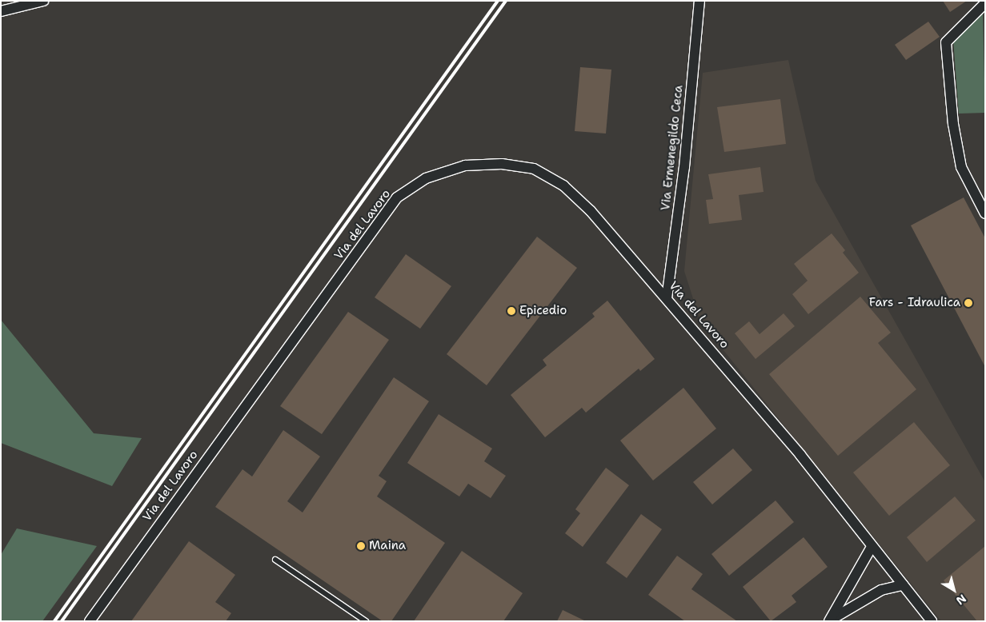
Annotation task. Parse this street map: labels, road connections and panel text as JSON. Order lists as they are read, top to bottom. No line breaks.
{"streets":{"street":["Via Ermenegildo Ceca","Via del Lavoro"]},"crossings":[["Via Ermenegildo Ceca","Via del Lavoro"]],"places":["Fars - Idraulica","Epicedio","Maina"],"north":"bottom right"}
